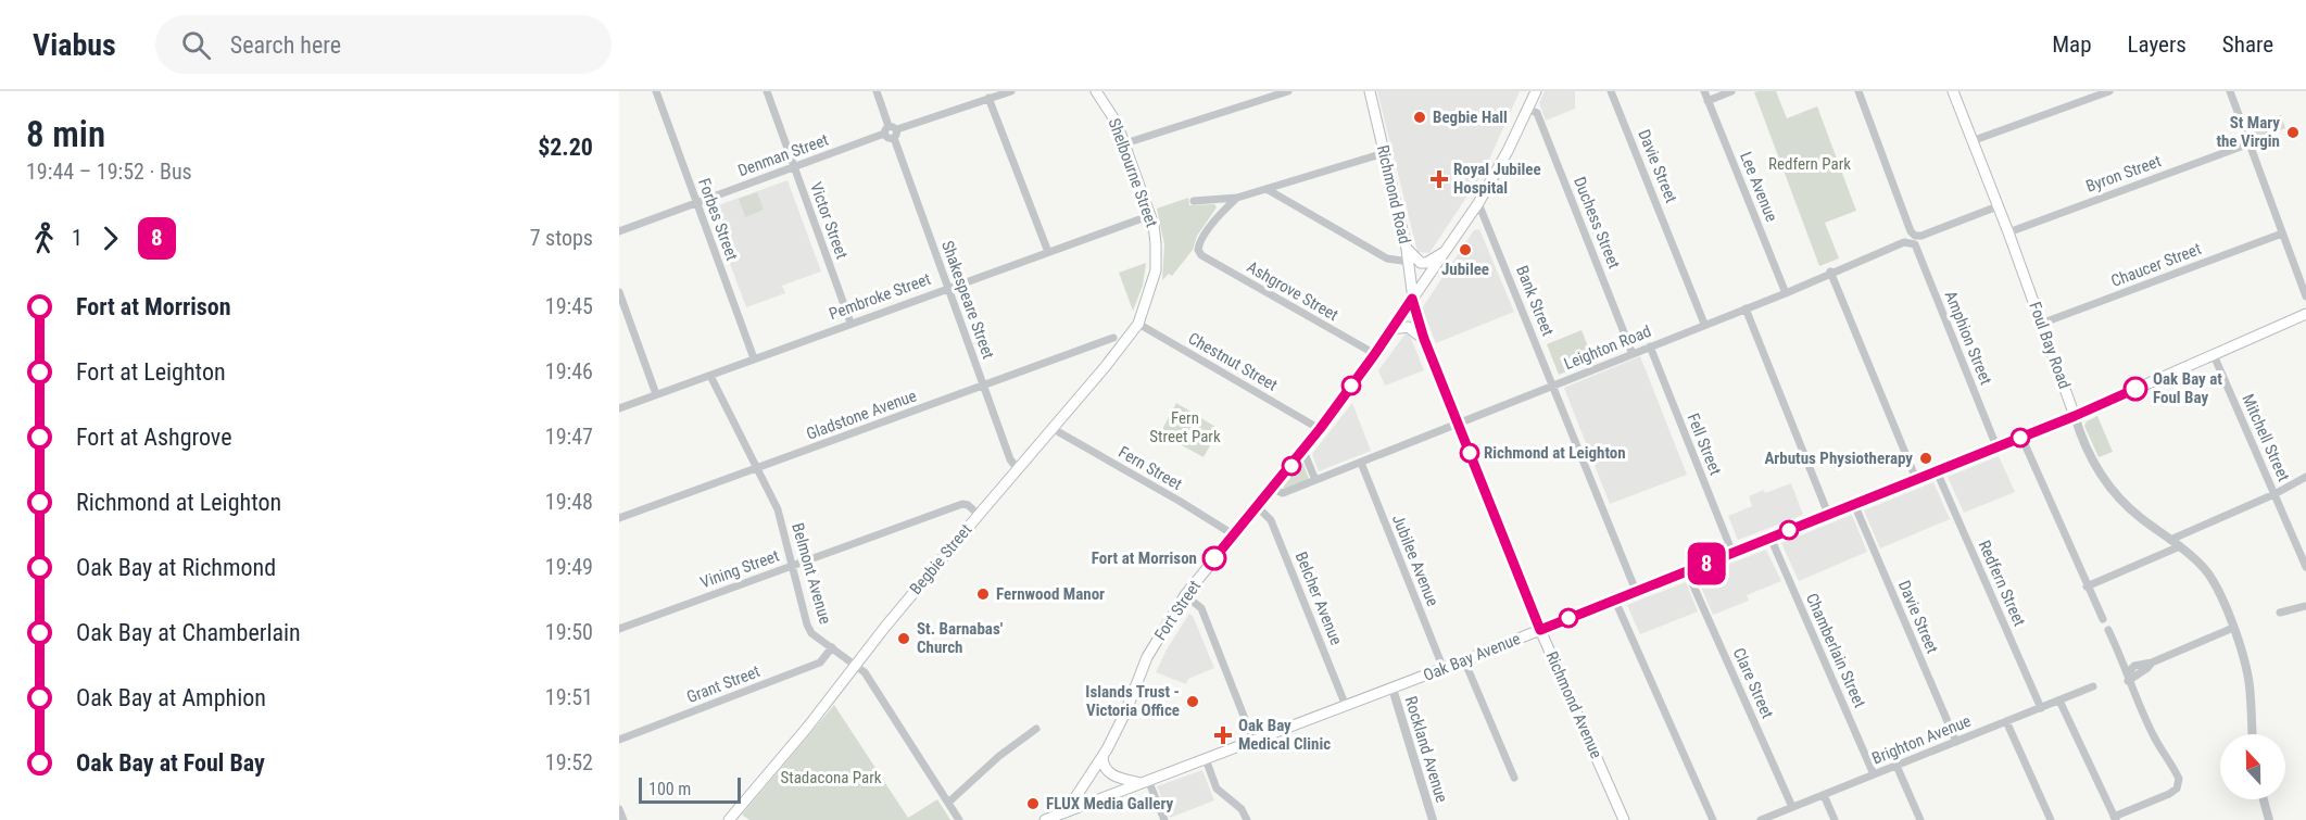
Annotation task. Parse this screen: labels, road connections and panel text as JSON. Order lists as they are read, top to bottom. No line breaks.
{"streets":{"main road":["Shelbourne Street","Richmond Road","Foul Bay Road","Begbie Street","Fort Street","Oak Bay Avenue","Richmond Avenue"],"street":["Denman Street","Davie Street","Byron Street","Lee Avenue","Forbes Street","Victor Street","Duchess Street","Chaucer Street","Ashgrove Street","Pembroke Street","Shakespeare Street","Bank Street","Amphion Street","Leighton Road","Chestnut Street","Gladstone Avenue","Mitchell Street","Fell Street","Fern Street","Jubilee Avenue","Vining Street","Belmont Avenue","Redfern Street","Belcher Avenue","Chamberlain Street","Clare Street","Grant Street","Brighton Avenue","Rockland Avenue"]},"crossings":[["Denman Street","Forbes Street"],["Denman Street","Victor Street"],["Denman Street","Shakespeare Street"],["Davie Street","Leighton Road"],["Davie Street","Oak Bay Avenue"],["Davie Street","Brighton Avenue"],["Shelbourne Street","Pembroke Street"],["Shelbourne Street","Begbie Street"],["Byron Street","Foul Bay Road"],["Lee Avenue","Leighton Road"],["Richmond Road","Fort Street"],["Richmond Road","Richmond Avenue"],["Forbes Street","Pembroke Street"],["Victor Street","Pembroke Street"],["Duchess Street","Leighton Road"],["Duchess Street","Fort Street"],["Chaucer Street","Foul Bay Road"],["Ashgrove Street","Fort Street"],["Pembroke Street","Shakespeare Street"],["Pembroke Street","Belmont Avenue"],["Shakespeare Street","Gladstone Avenue"],["Shakespeare Street","Begbie Street"],["Bank Street","Leighton Road"],["Bank Street","Fort Street"],["Bank Street","Oak Bay Avenue"],["Amphion Street","Leighton Road"],["Amphion Street","Oak Bay Avenue"],["Foul Bay Road","Leighton Road"],["Foul Bay Road","Oak Bay Avenue"],["Leighton Road","Fell Street"],["Leighton Road","Jubilee Avenue"],["Leighton Road","Fort Street"],["Leighton Road","Richmond Avenue"],["Chestnut Street","Begbie Street"],["Gladstone Avenue","Belmont Avenue"],["Mitchell Street","Oak Bay Avenue"],["Fell Street","Oak Bay Avenue"],["Fern Street","Begbie Street"],["Fern Street","Fort Street"],["Begbie Street","Vining Street"],["Begbie Street","Belmont Avenue"],["Jubilee Avenue","Oak Bay Avenue"],["Vining Street","Belmont Avenue"],["Belmont Avenue","Grant Street"],["Redfern Street","Oak Bay Avenue"],["Redfern Street","Brighton Avenue"],["Belcher Avenue","Fort Street"],["Belcher Avenue","Oak Bay Avenue"],["Fort Street","Oak Bay Avenue"],["Fort Street","Richmond Avenue"],["Chamberlain Street","Oak Bay Avenue"],["Chamberlain Street","Brighton Avenue"],["Oak Bay Avenue","Clare Street"],["Oak Bay Avenue","Richmond Avenue"],["Oak Bay Avenue","Rockland Avenue"],["Clare Street","Brighton Avenue"]],"parks":["Redfern Park","Fern Street Park","Stadacona Park"],"places":{"other":["Begbie Hall","St Mary the Virgin","Jubilee","Oak Bay at Foul Bay","Richmond at Leighton","Arbutus Physiotherapy","Fort at Morrison","Fernwood Manor","St. Barnabas' Church","Islands Trust - Victoria Office","FLUX Media Gallery"],"health":["Royal Jubilee Hospital","Oak Bay Medical Clinic"]},"lines":["bus line 8"],"scale_bar":"100 m","north":"top","page":{"header":"Viabus","search":"Search here","nav":["Map","Layers","Share"],"heading":["8 min","19:44 – 19:52 · Bus","$2.20"],"on_map":"8","legs":["1","8","7 stops"],"list":[{"name":"Fort at Morrison","value":"19:45"},{"name":"Fort at Leighton","value":"19:46"},{"name":"Fort at Ashgrove","value":"19:47"},{"name":"Richmond at Leighton","value":"19:48"},{"name":"Oak Bay at Richmond","value":"19:49"},{"name":"Oak Bay at Chamberlain","value":"19:50"},{"name":"Oak Bay at Amphion","value":"19:51"},{"name":"Oak Bay at Foul Bay","value":"19:52"}],"scale":"100 m"}}
